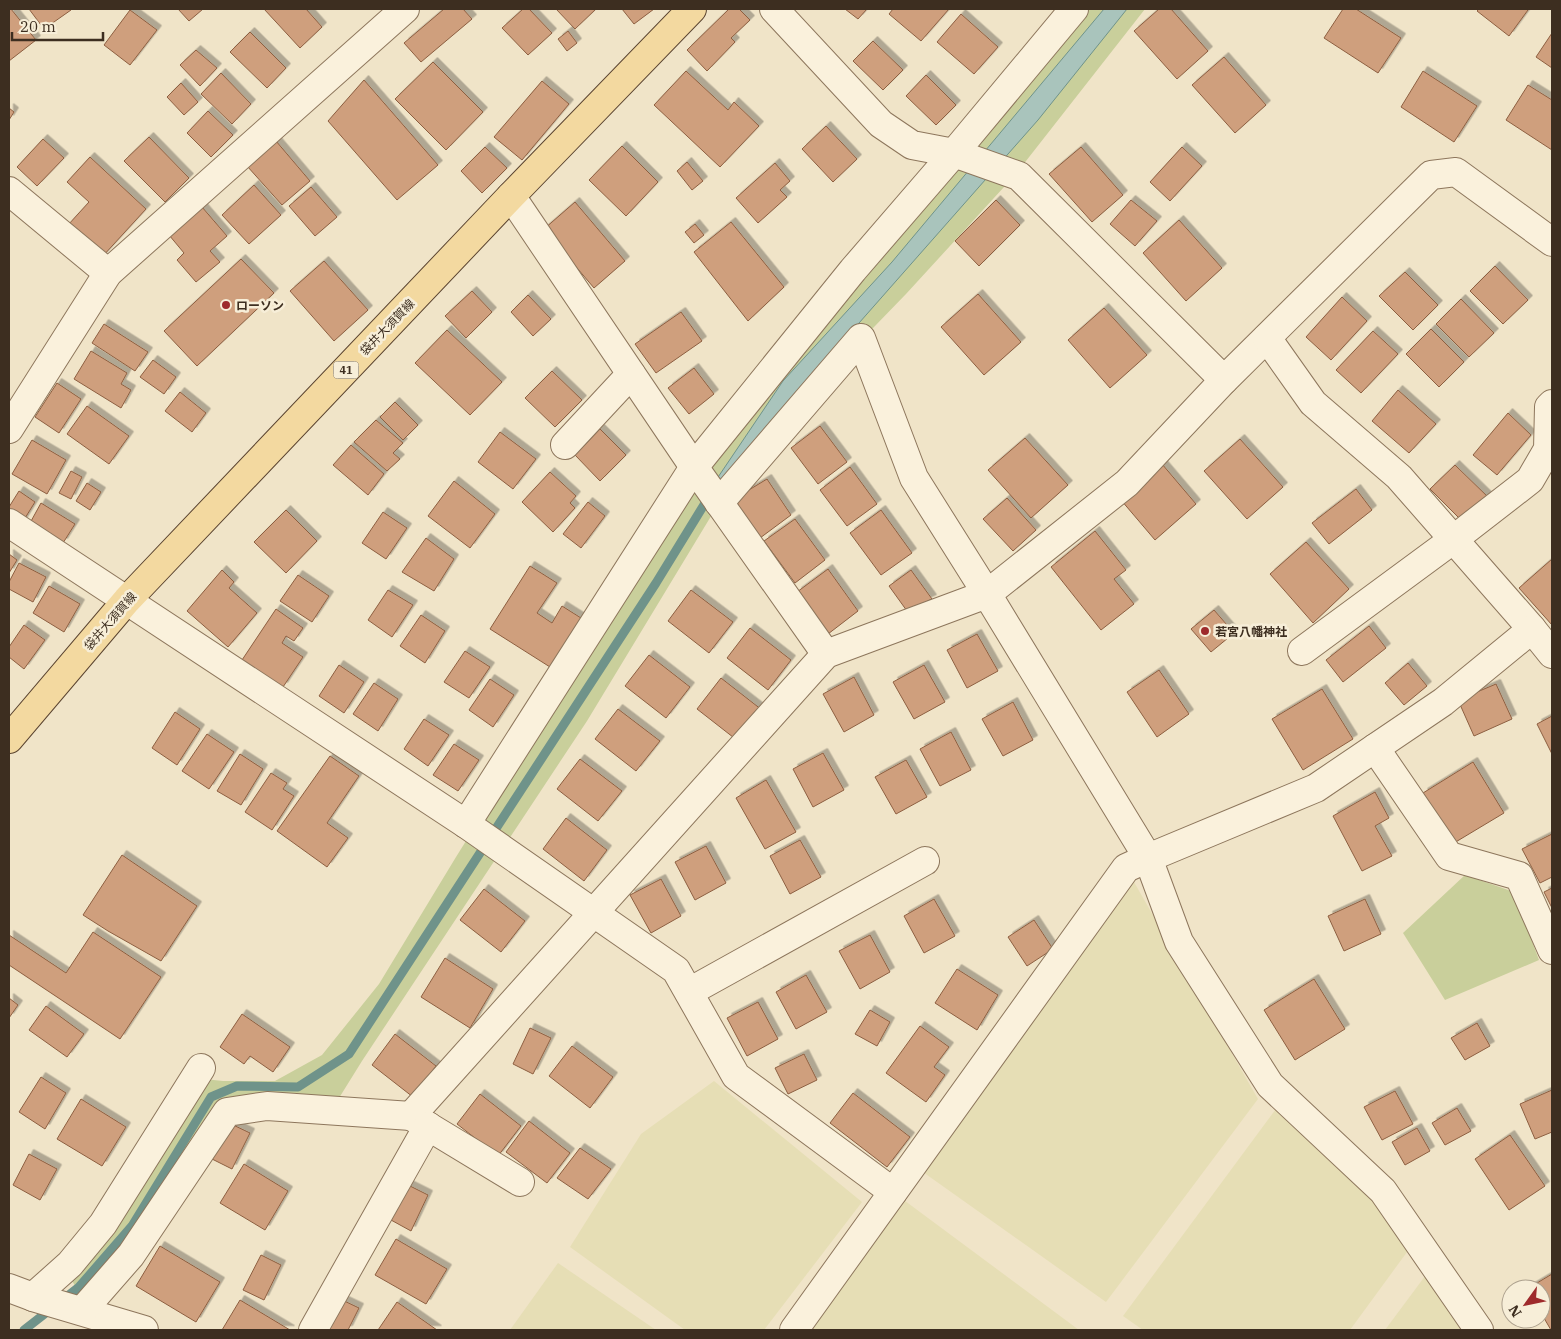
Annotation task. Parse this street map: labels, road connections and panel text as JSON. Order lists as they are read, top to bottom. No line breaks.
{"streets":{"main road":["袋井大須賀線","41"]},"places":["ローソン","若宮八幡神社"],"scale_bar":"20 m","north":"bottom left"}
